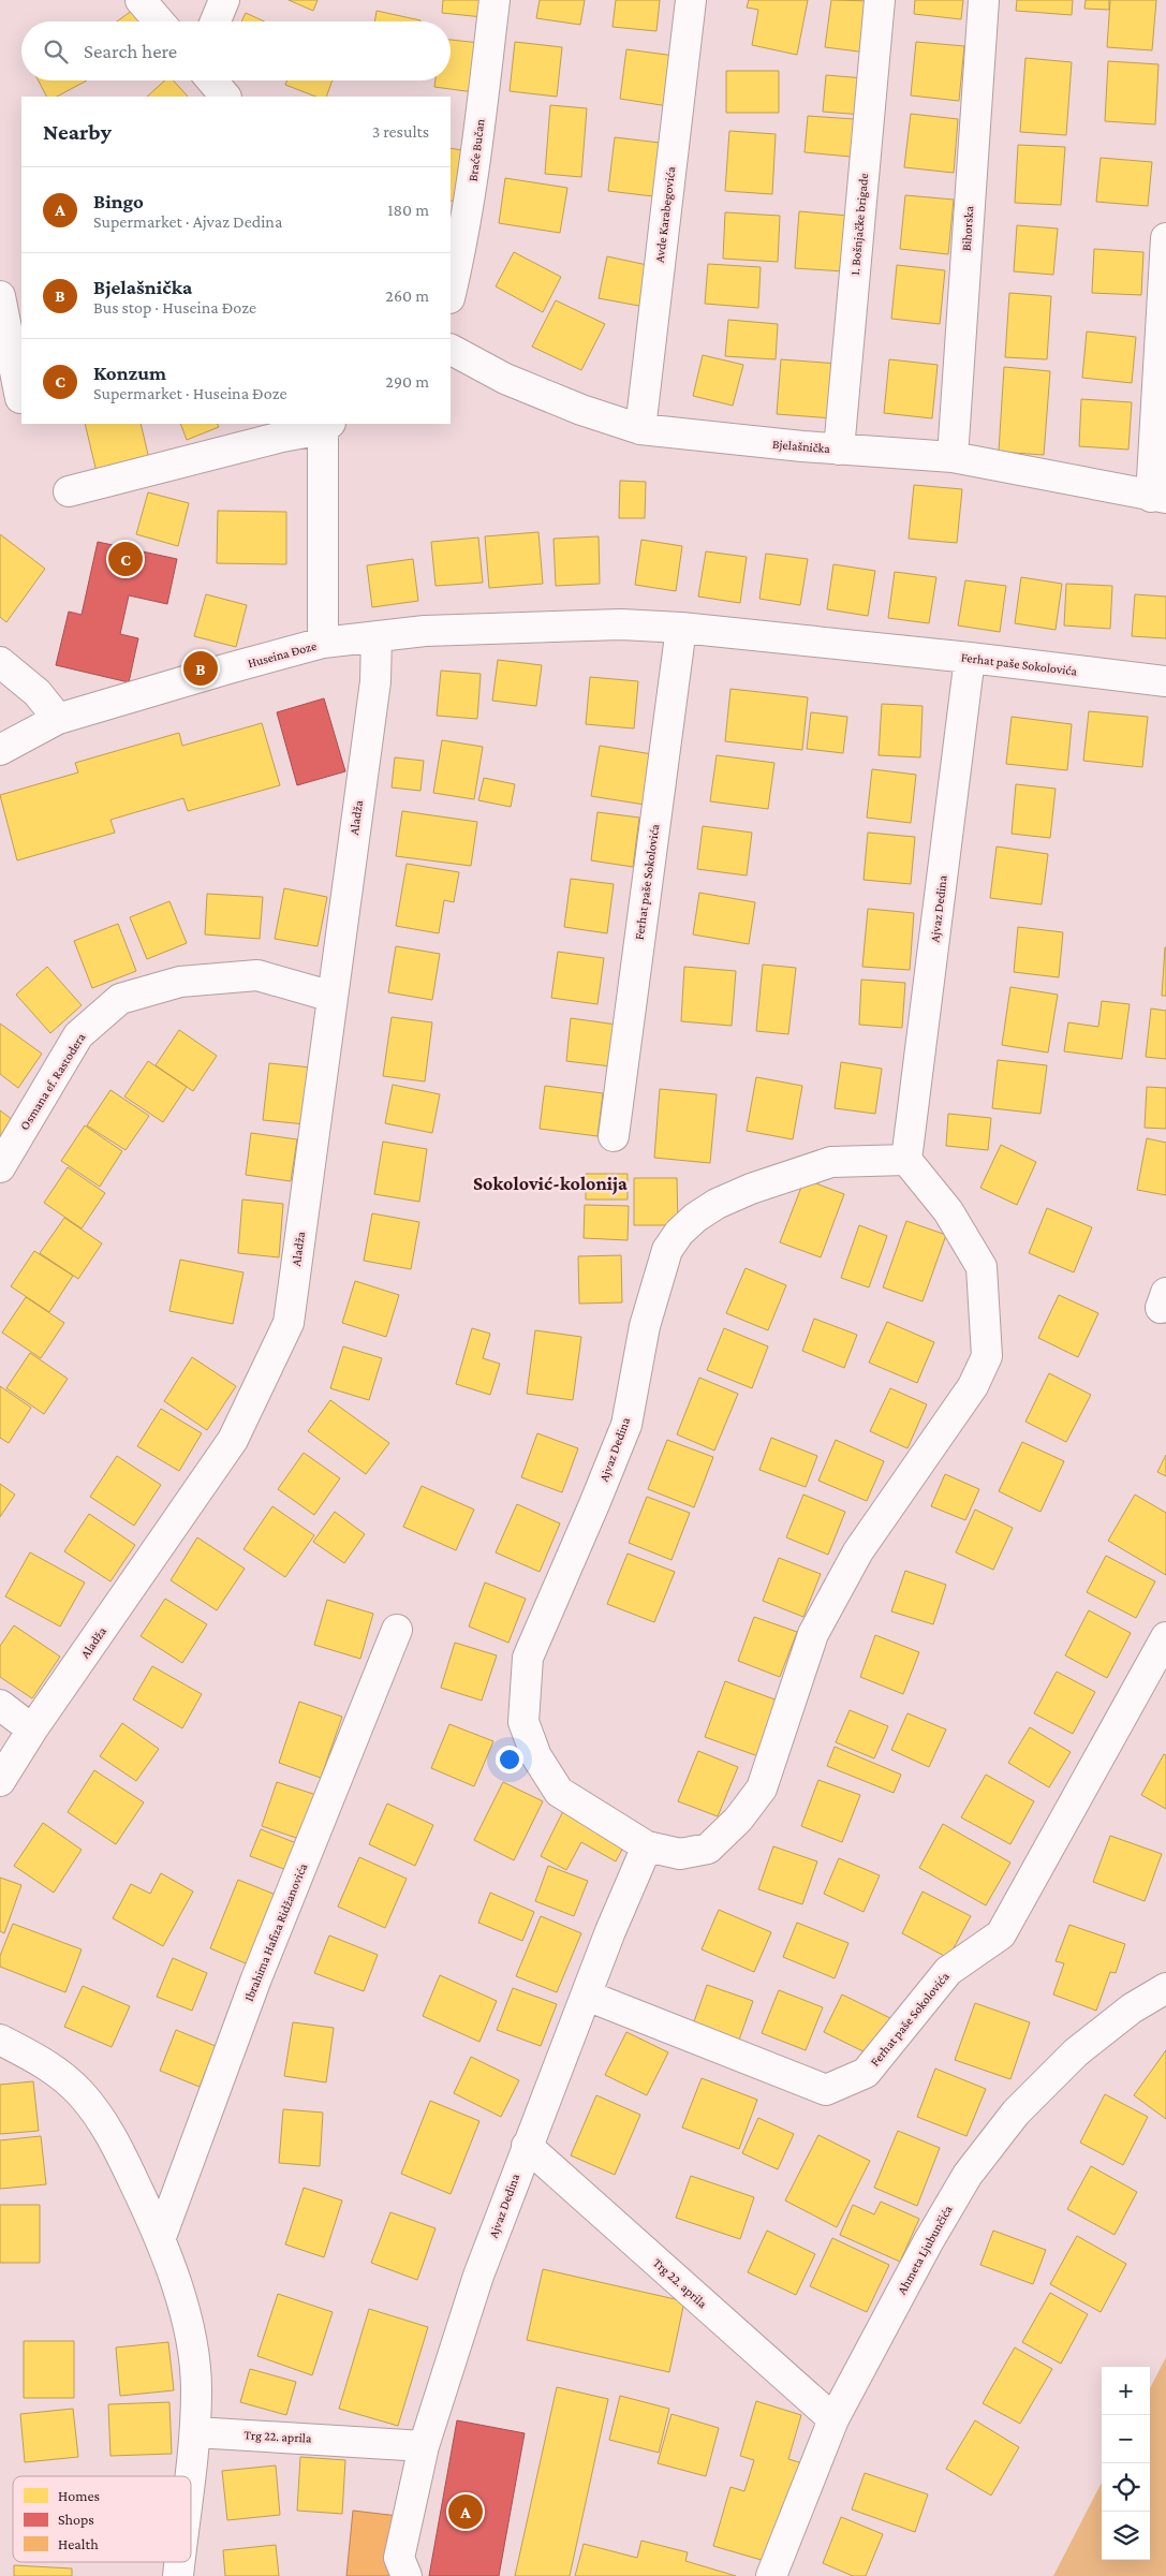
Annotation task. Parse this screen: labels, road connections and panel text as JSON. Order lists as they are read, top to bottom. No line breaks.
{"streets":{"street":["Braće Bučan","Avde Karabegovića","1. Bošnjačke brigade","Bihorska","Bjelašnička","Huseina Đoze","Ferhat paše Sokolovića","Aladža","Ajvaz Dedina","Osmana ef. Rastodera","Ibrahima Hafiza Ridžanovića","Ahmeta Ljubunčića","Trg 22. aprila"]},"crossings":[["Avde Karabegovića","Bjelašnička"],["1. Bošnjačke brigade","Bjelašnička"],["Bihorska","Bjelašnička"],["Huseina Đoze","Ferhat paše Sokolovića"],["Ferhat paše Sokolovića","Aladža"],["Ferhat paše Sokolovića","Ajvaz Dedina"],["Aladža","Osmana ef. Rastodera"],["Ajvaz Dedina","Trg 22. aprila"],["Ahmeta Ljubunčića","Trg 22. aprila"]],"districts":["Sokolović-kolonija"],"legend":["Homes","Shops","Health"],"page":{"search":"Search here","heading":["Nearby","3 results"],"list":[{"mark":"A","name":"Bingo","note":"Supermarket · Ajvaz Dedina","value":"180 m"},{"mark":"B","name":"Bjelašnička","note":"Bus stop · Huseina Đoze","value":"260 m"},{"mark":"C","name":"Konzum","note":"Supermarket · Huseina Đoze","value":"290 m"}],"pins":["C","B","A"],"map_buttons":["+","−"]}}
